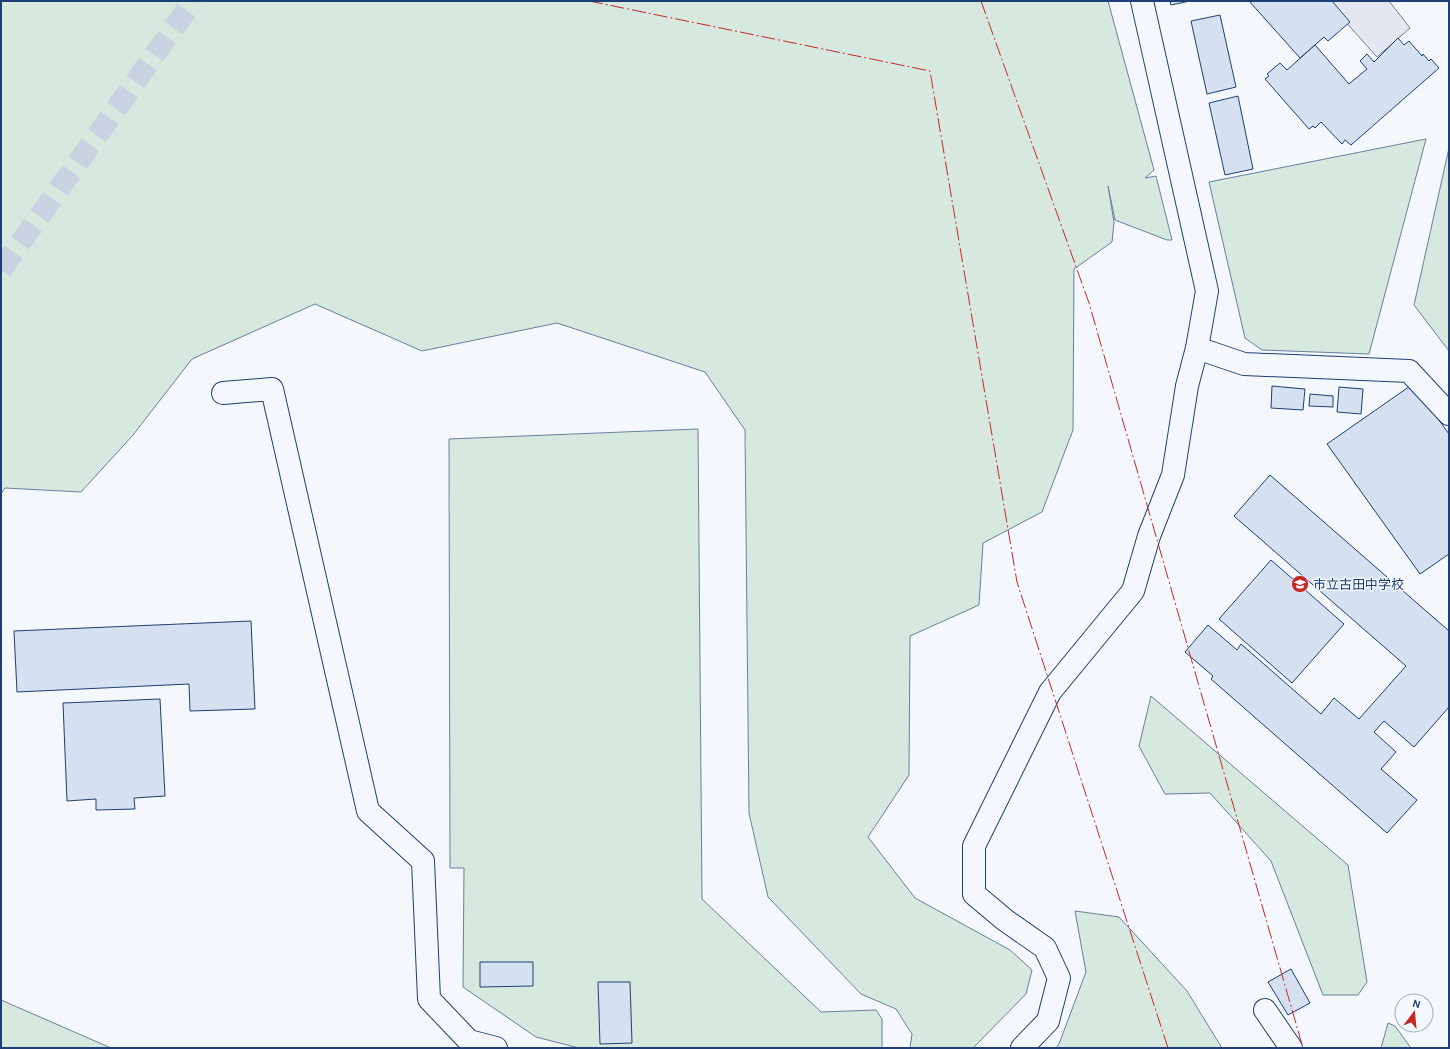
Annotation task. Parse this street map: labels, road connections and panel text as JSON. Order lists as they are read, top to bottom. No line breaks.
{"places":{"school or university":["市立古田中学校"]},"north":"top"}
